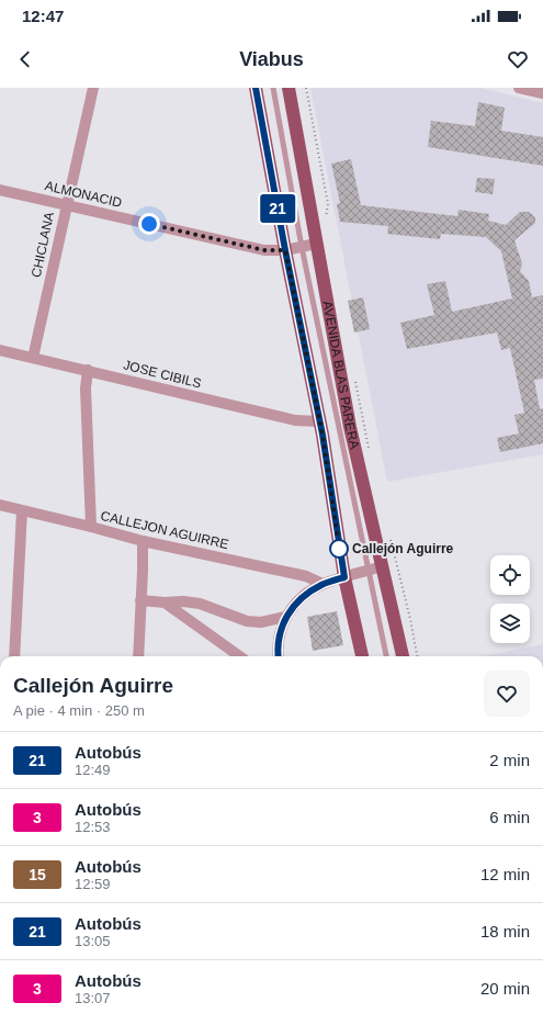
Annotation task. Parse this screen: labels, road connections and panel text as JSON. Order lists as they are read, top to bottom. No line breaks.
{"streets":{"main road":["AVENIDA BLAS PARERA"],"street":["ALMONACID","CHICLANA","JOSE CIBILS","CALLEJON AGUIRRE"]},"crossings":[["ALMONACID","CHICLANA"],["ALMONACID","AVENIDA BLAS PARERA"],["CHICLANA","JOSE CIBILS"]],"places":["Callejón Aguirre"],"lines":["bus line 21"],"page":{"status":"12:47","header":"Viabus","on_map":"21","heading":["Callejón Aguirre","A pie · 4 min · 250 m"],"list":[{"mark":"21","name":"Autobús","note":"12:49","value":"2 min"},{"mark":"3","name":"Autobús","note":"12:53","value":"6 min"},{"mark":"15","name":"Autobús","note":"12:59","value":"12 min"},{"mark":"21","name":"Autobús","note":"13:05","value":"18 min"},{"mark":"3","name":"Autobús","note":"13:07","value":"20 min"}]}}
